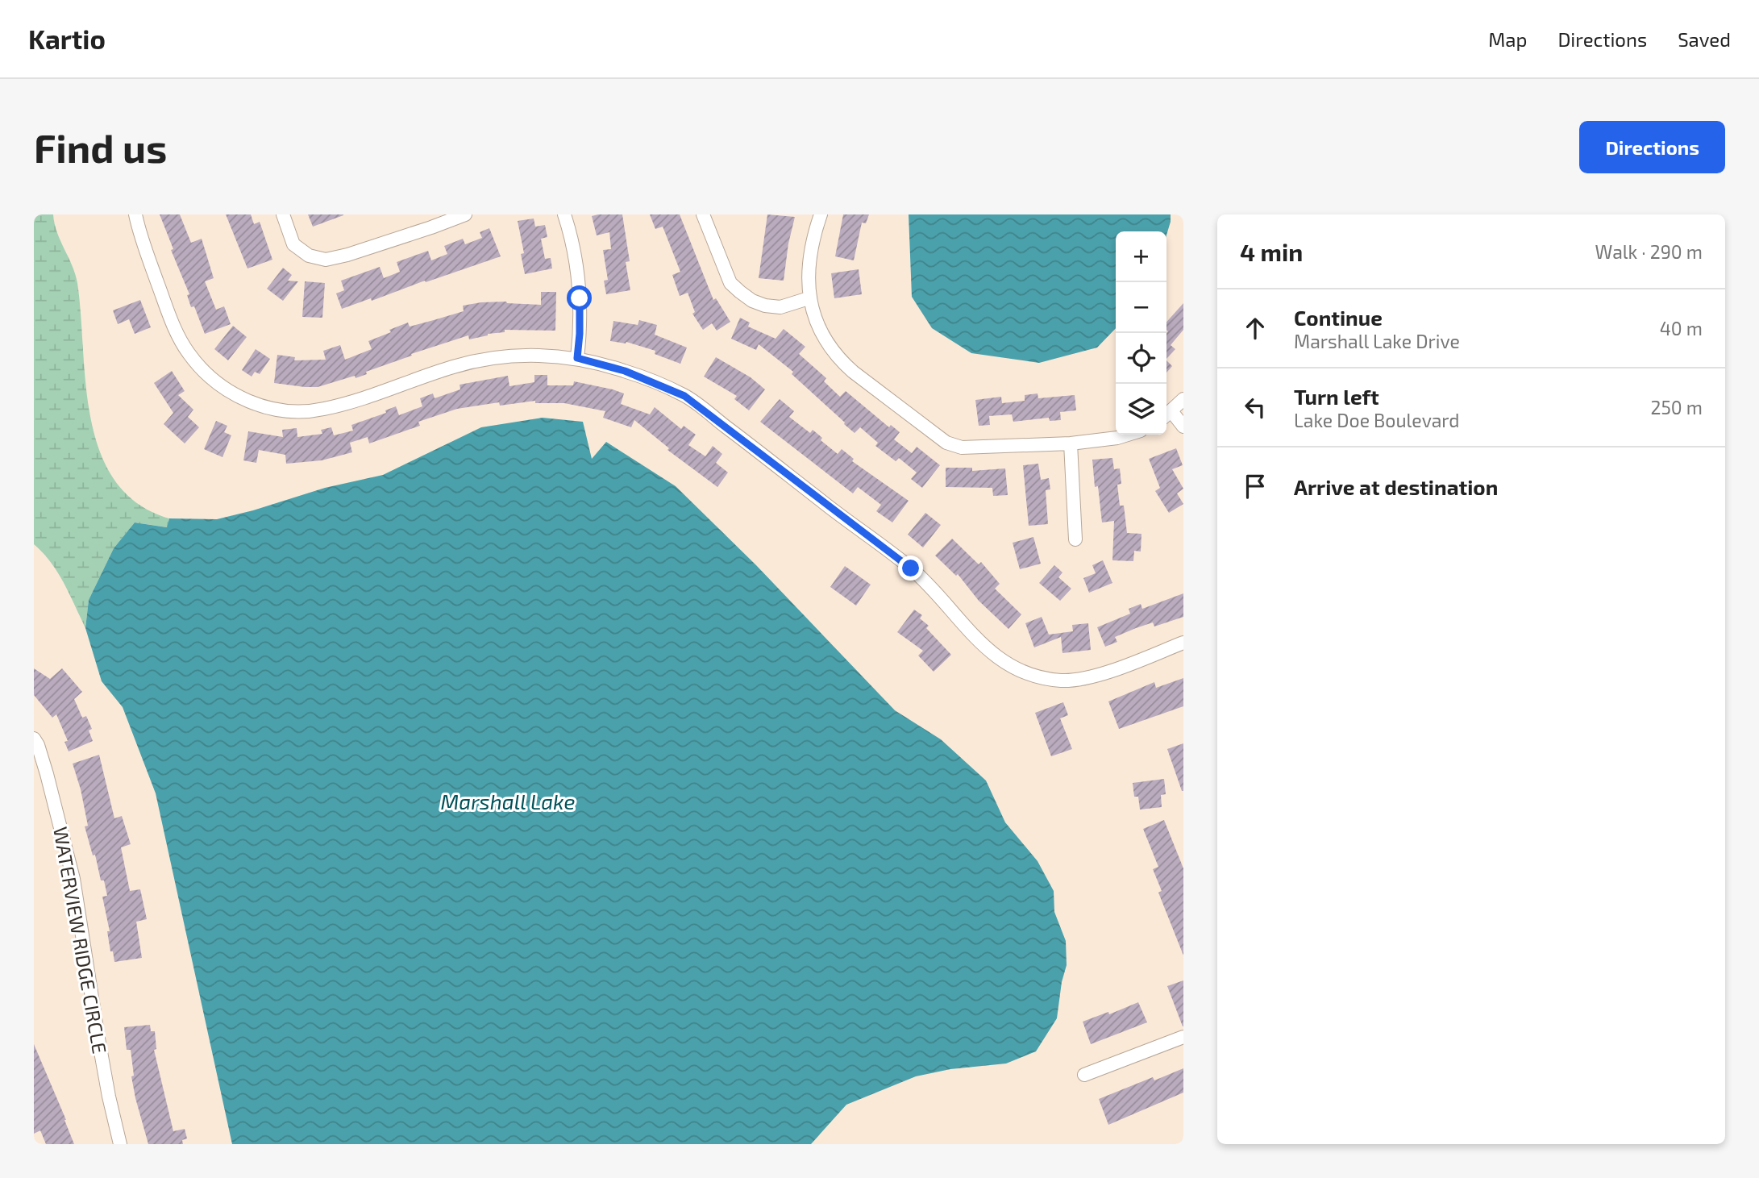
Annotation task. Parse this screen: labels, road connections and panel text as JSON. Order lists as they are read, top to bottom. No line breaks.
{"streets":{"street":["WATERVIEW RIDGE CIRCLE"]},"water":["Marshall Lake"],"page":{"header":"Kartio","nav":["Map","Directions","Saved"],"buttons":"Directions","title":"Find us","heading":["4 min","Walk · 290 m"],"map_buttons":["+","−"],"list":[["Continue","Marshall Lake Drive","40 m"],["Turn left","Lake Doe Boulevard","250 m"],"Arrive at destination"]}}
